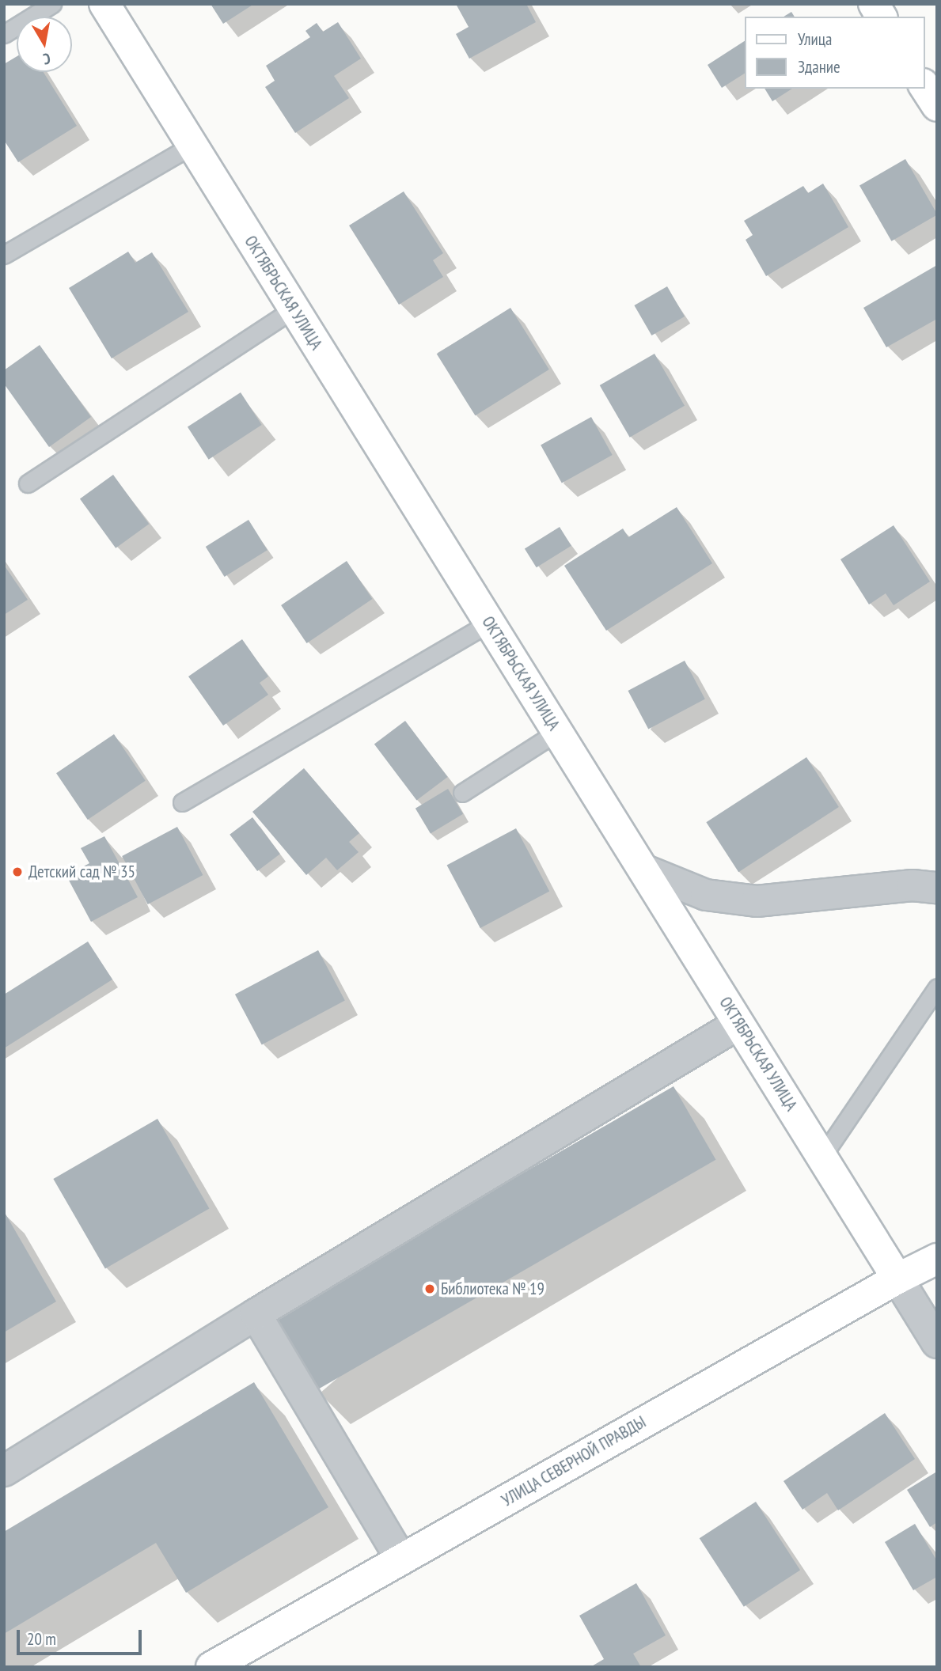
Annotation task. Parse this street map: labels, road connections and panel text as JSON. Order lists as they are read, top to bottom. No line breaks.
{"streets":{"main road":["ОКТЯБРЬСКАЯ УЛИЦА","УЛИЦА СЕВЕРНОЙ ПРАВДЫ"]},"crossings":[["ОКТЯБРЬСКАЯ УЛИЦА","УЛИЦА СЕВЕРНОЙ ПРАВДЫ"]],"places":["Детский сад № 35","Библиотека № 19"],"legend":["Улица","Здание"],"scale_bar":"20 m","north":"bottom"}
